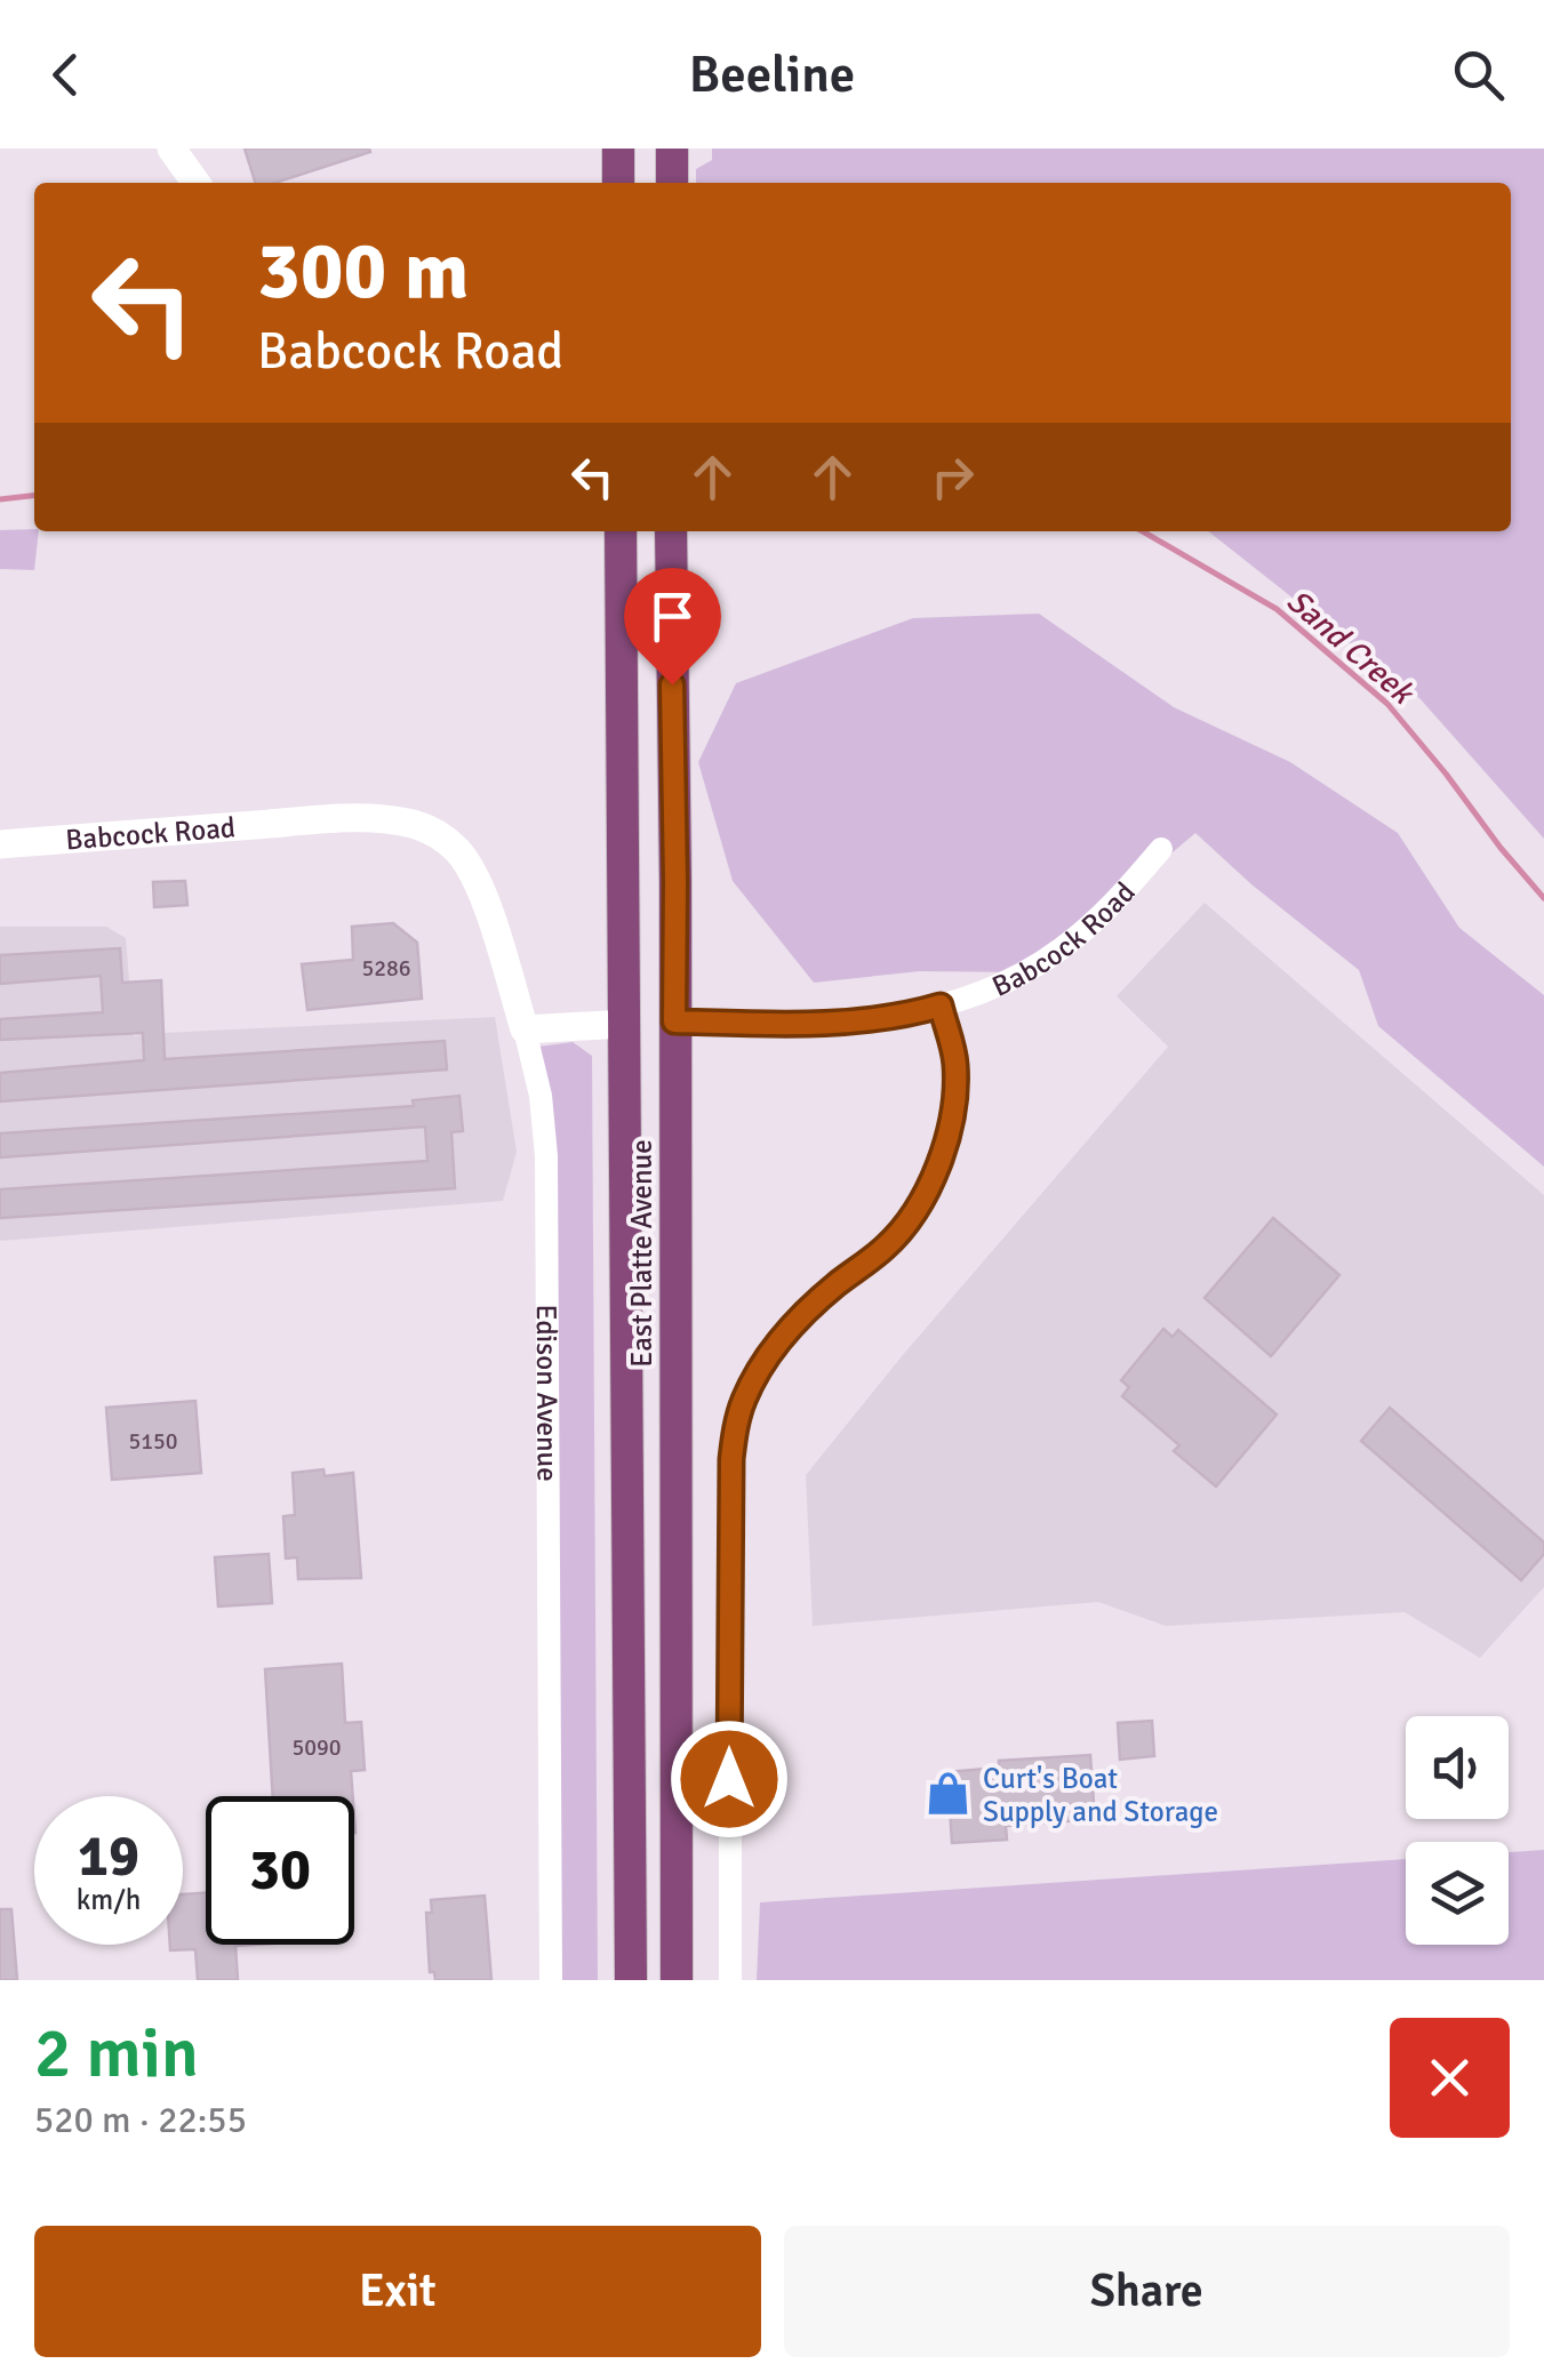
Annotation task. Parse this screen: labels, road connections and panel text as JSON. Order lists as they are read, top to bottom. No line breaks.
{"streets":{"highway":["East Platte Avenue"],"street":["Babcock Road","Edison Avenue"]},"crossings":[["Babcock Road","East Platte Avenue"],["Babcock Road","Edison Avenue"]],"water":["Sand Creek"],"places":{"shop":["Curt's Boat Supply and Storage"]},"house_numbers":["5286","5150","5090"],"page":{"header":"Beeline","turn":["300 m","Babcock Road"],"speed":"19 km/h","limit":"30","heading":["2 min","520 m · 22:55"],"buttons":["Exit","Share"]}}
